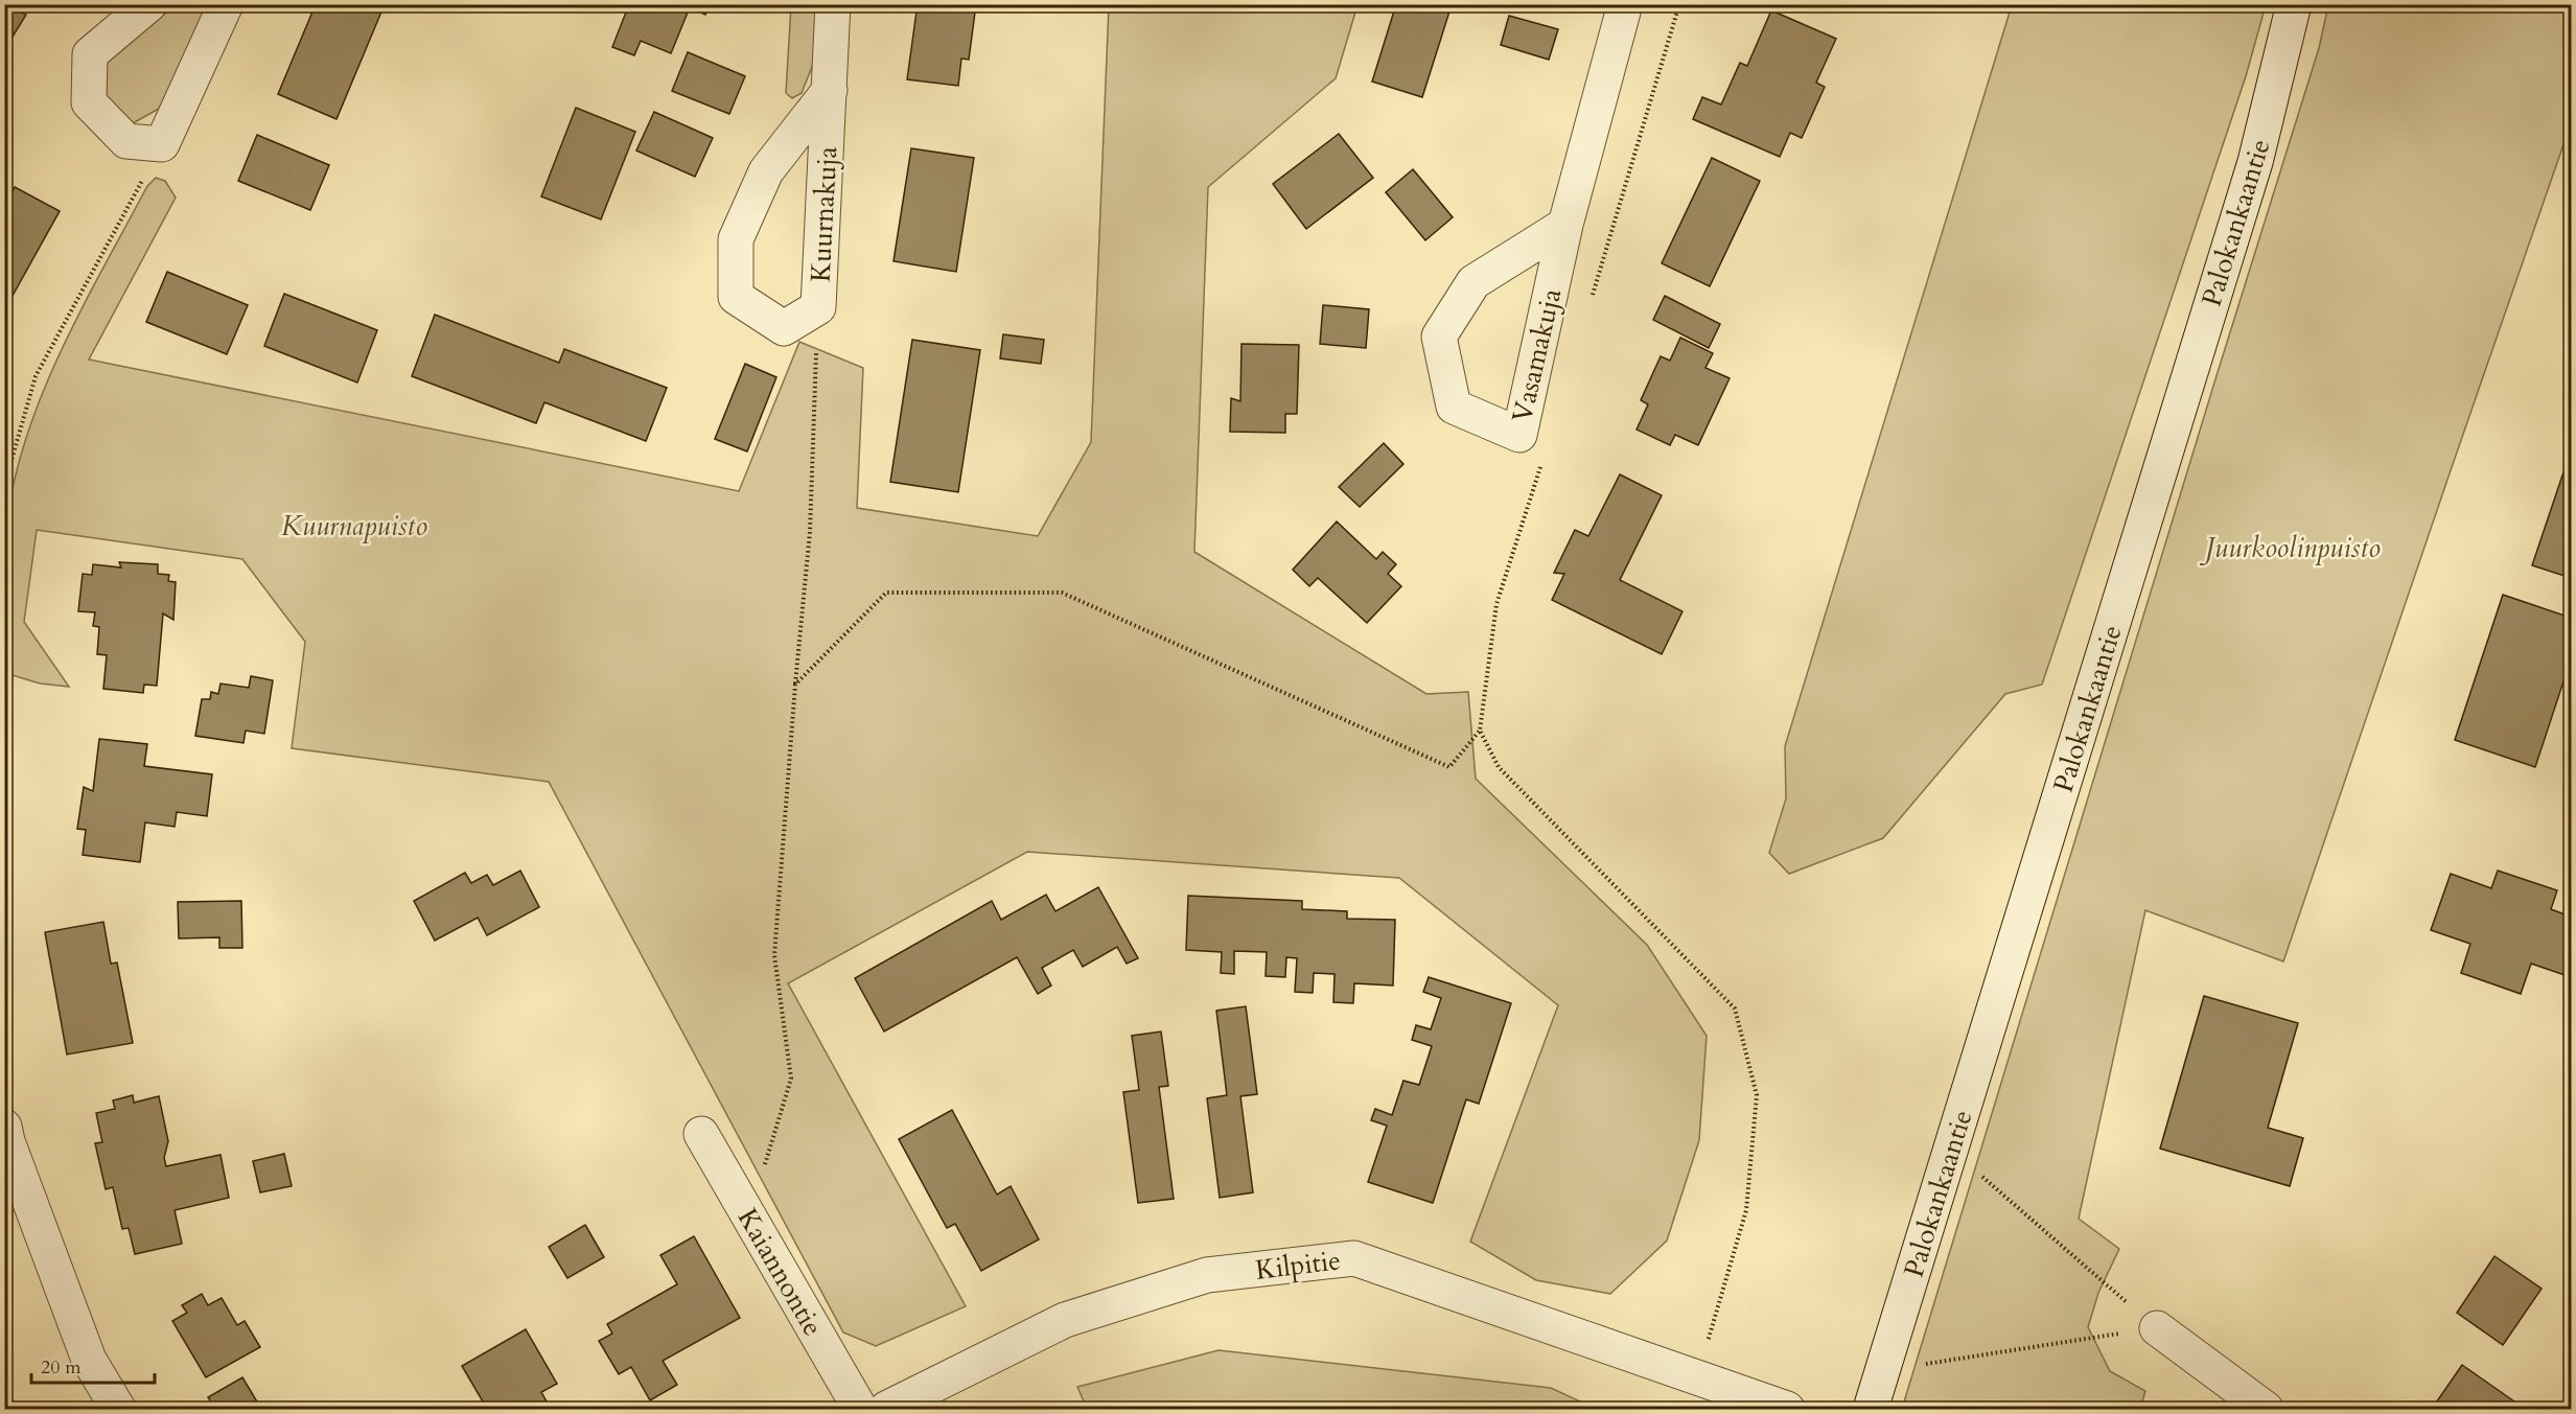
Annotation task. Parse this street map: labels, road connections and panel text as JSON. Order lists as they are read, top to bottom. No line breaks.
{"streets":{"street":["Kuurnakuja","Palokankaantie","Vasamakuja","Kilpitie","Kaiannontie"]},"parks":["Kuurnapuisto","Juurkoolinpuisto"],"scale_bar":"20 m"}
